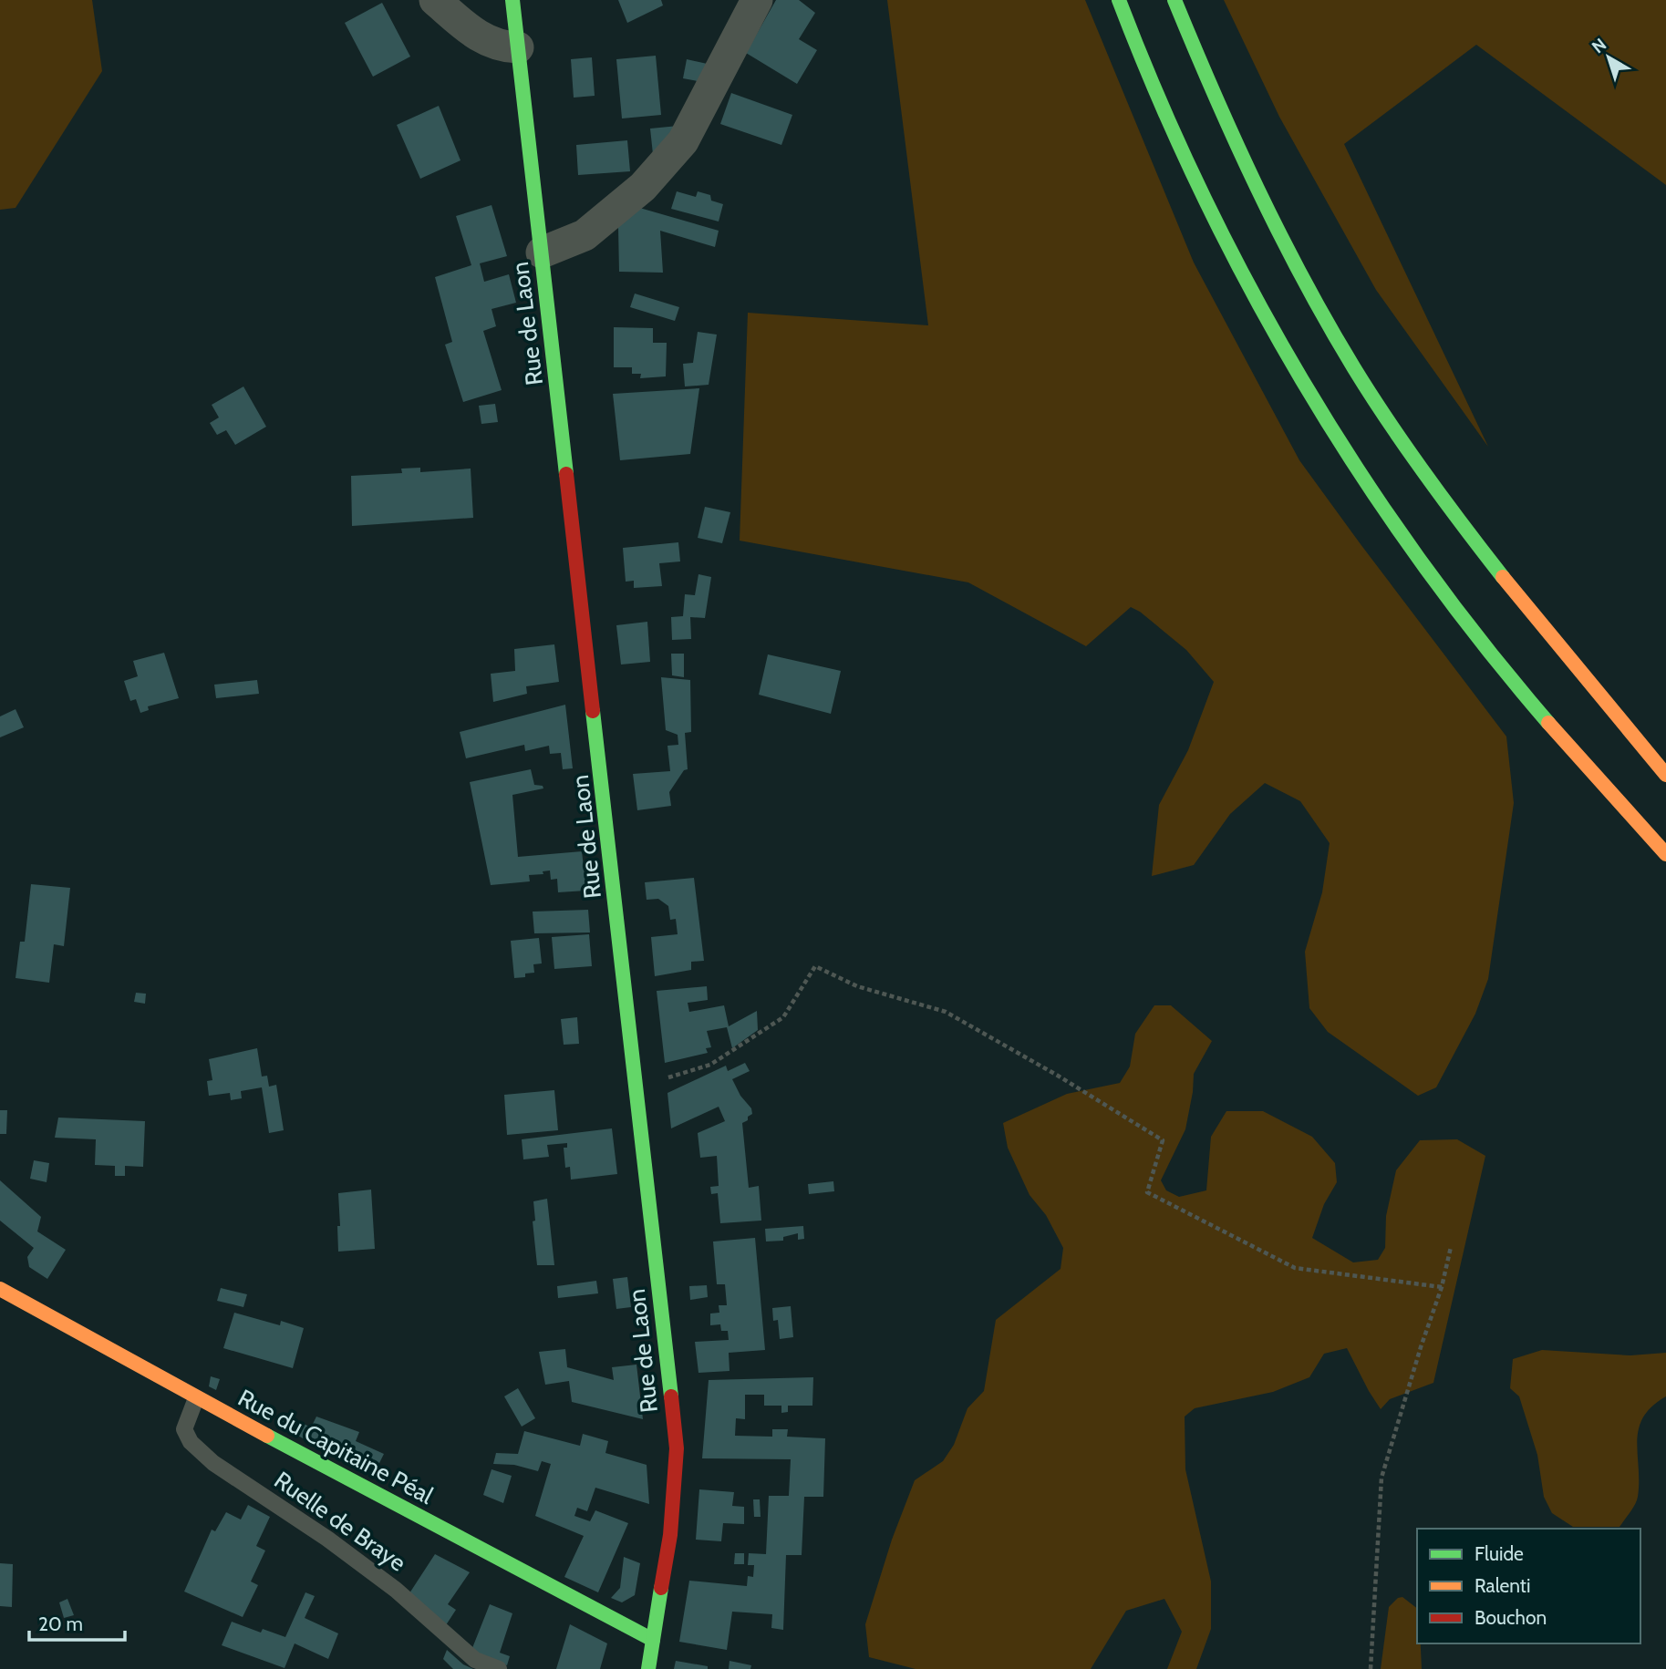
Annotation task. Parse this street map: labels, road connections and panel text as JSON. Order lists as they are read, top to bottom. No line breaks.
{"streets":{"street":["Rue de Laon","Rue du Capitaine Péal"],"lane":["Ruelle de Braye"]},"crossings":[["Rue de Laon","Rue du Capitaine Péal"],["Rue du Capitaine Péal","Ruelle de Braye"]],"legend":["Fluide","Ralenti","Bouchon"],"scale_bar":"20 m","north":"top left"}
